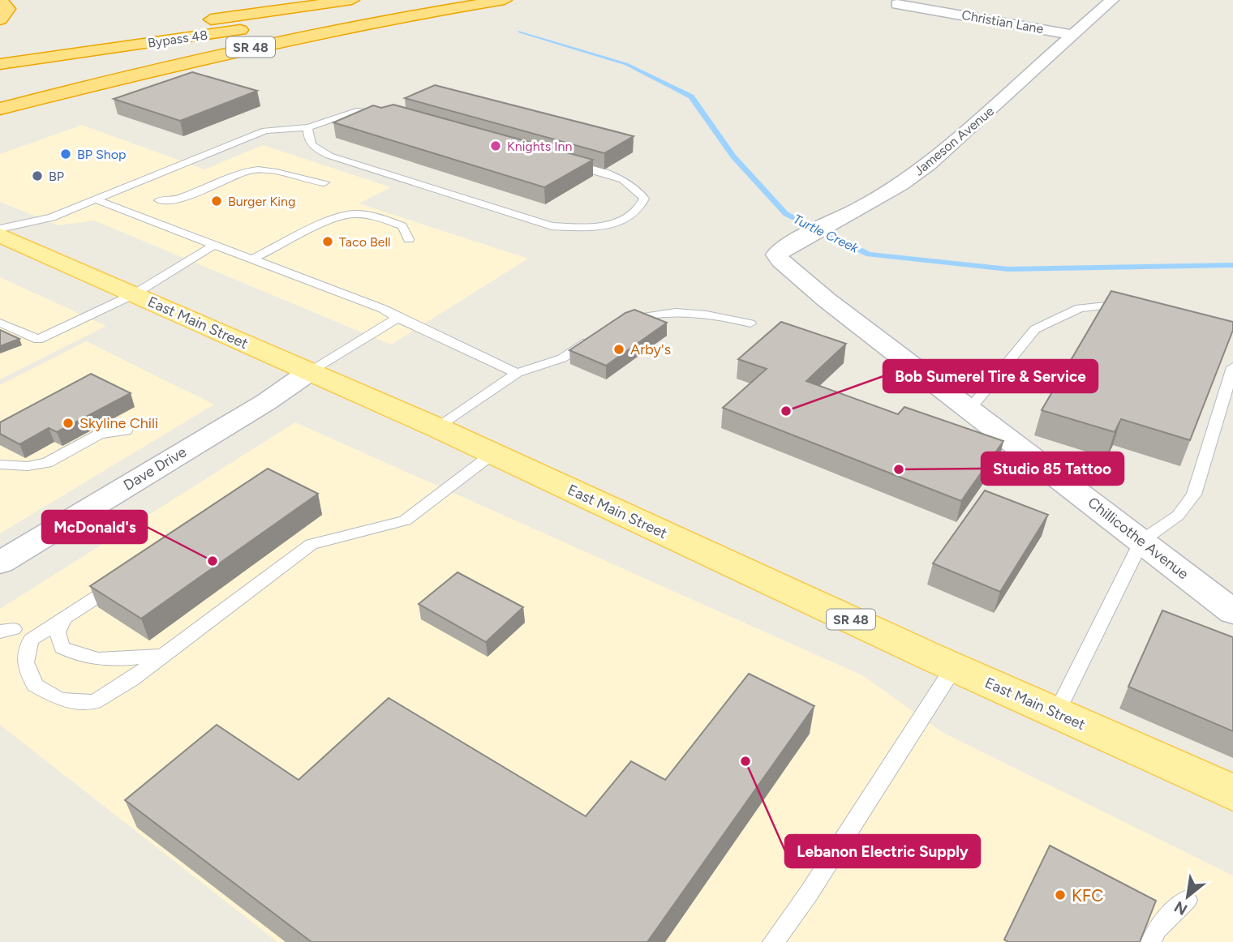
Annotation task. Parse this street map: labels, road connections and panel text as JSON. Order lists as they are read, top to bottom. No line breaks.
{"streets":{"highway":["Bypass 48","SR 48"],"main road":["East Main Street"],"street":["Christian Lane","Jameson Avenue","Dave Drive","Chillicothe Avenue"]},"crossings":[["Christian Lane","Jameson Avenue"],["Jameson Avenue","Chillicothe Avenue"],["East Main Street","Dave Drive"]],"water":["Turtle Creek"],"places":["Knights Inn","BP Shop","BP","Burger King","Taco Bell","Arby's","Bob Sumerel Tire & Service","Skyline Chili","Studio 85 Tattoo","McDonald's","Lebanon Electric Supply","KFC"],"north":"bottom left"}
